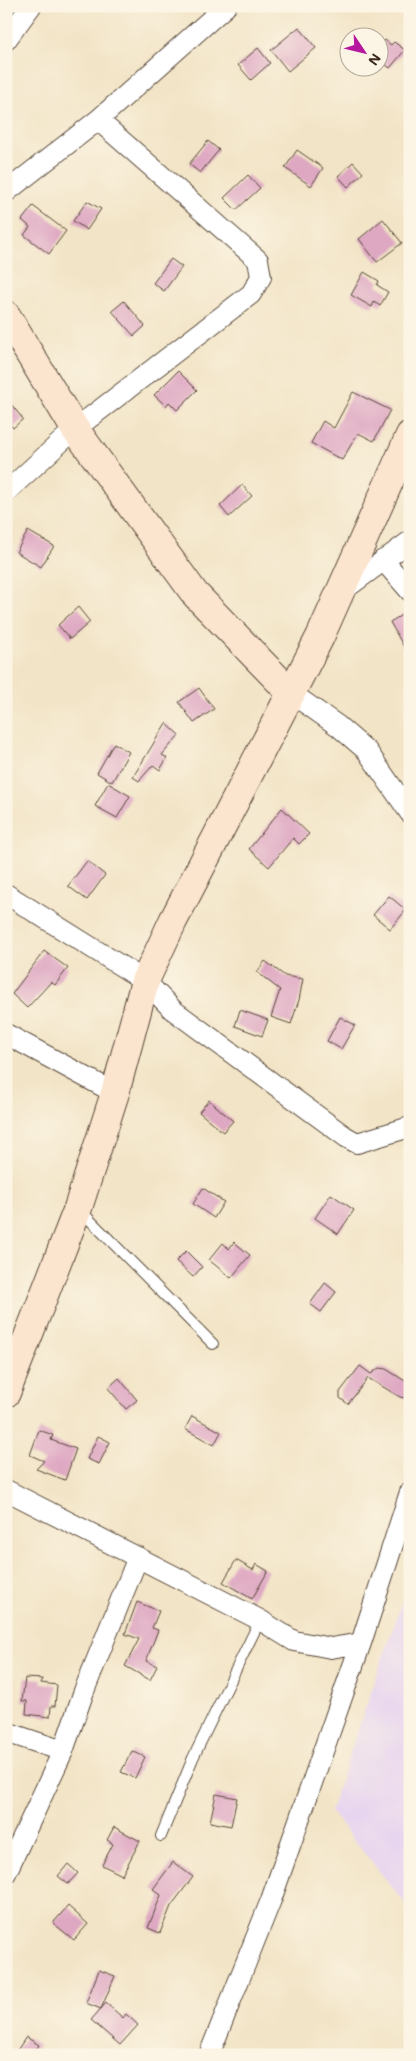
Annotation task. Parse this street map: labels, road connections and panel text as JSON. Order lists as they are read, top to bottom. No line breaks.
{"north":"bottom right"}
